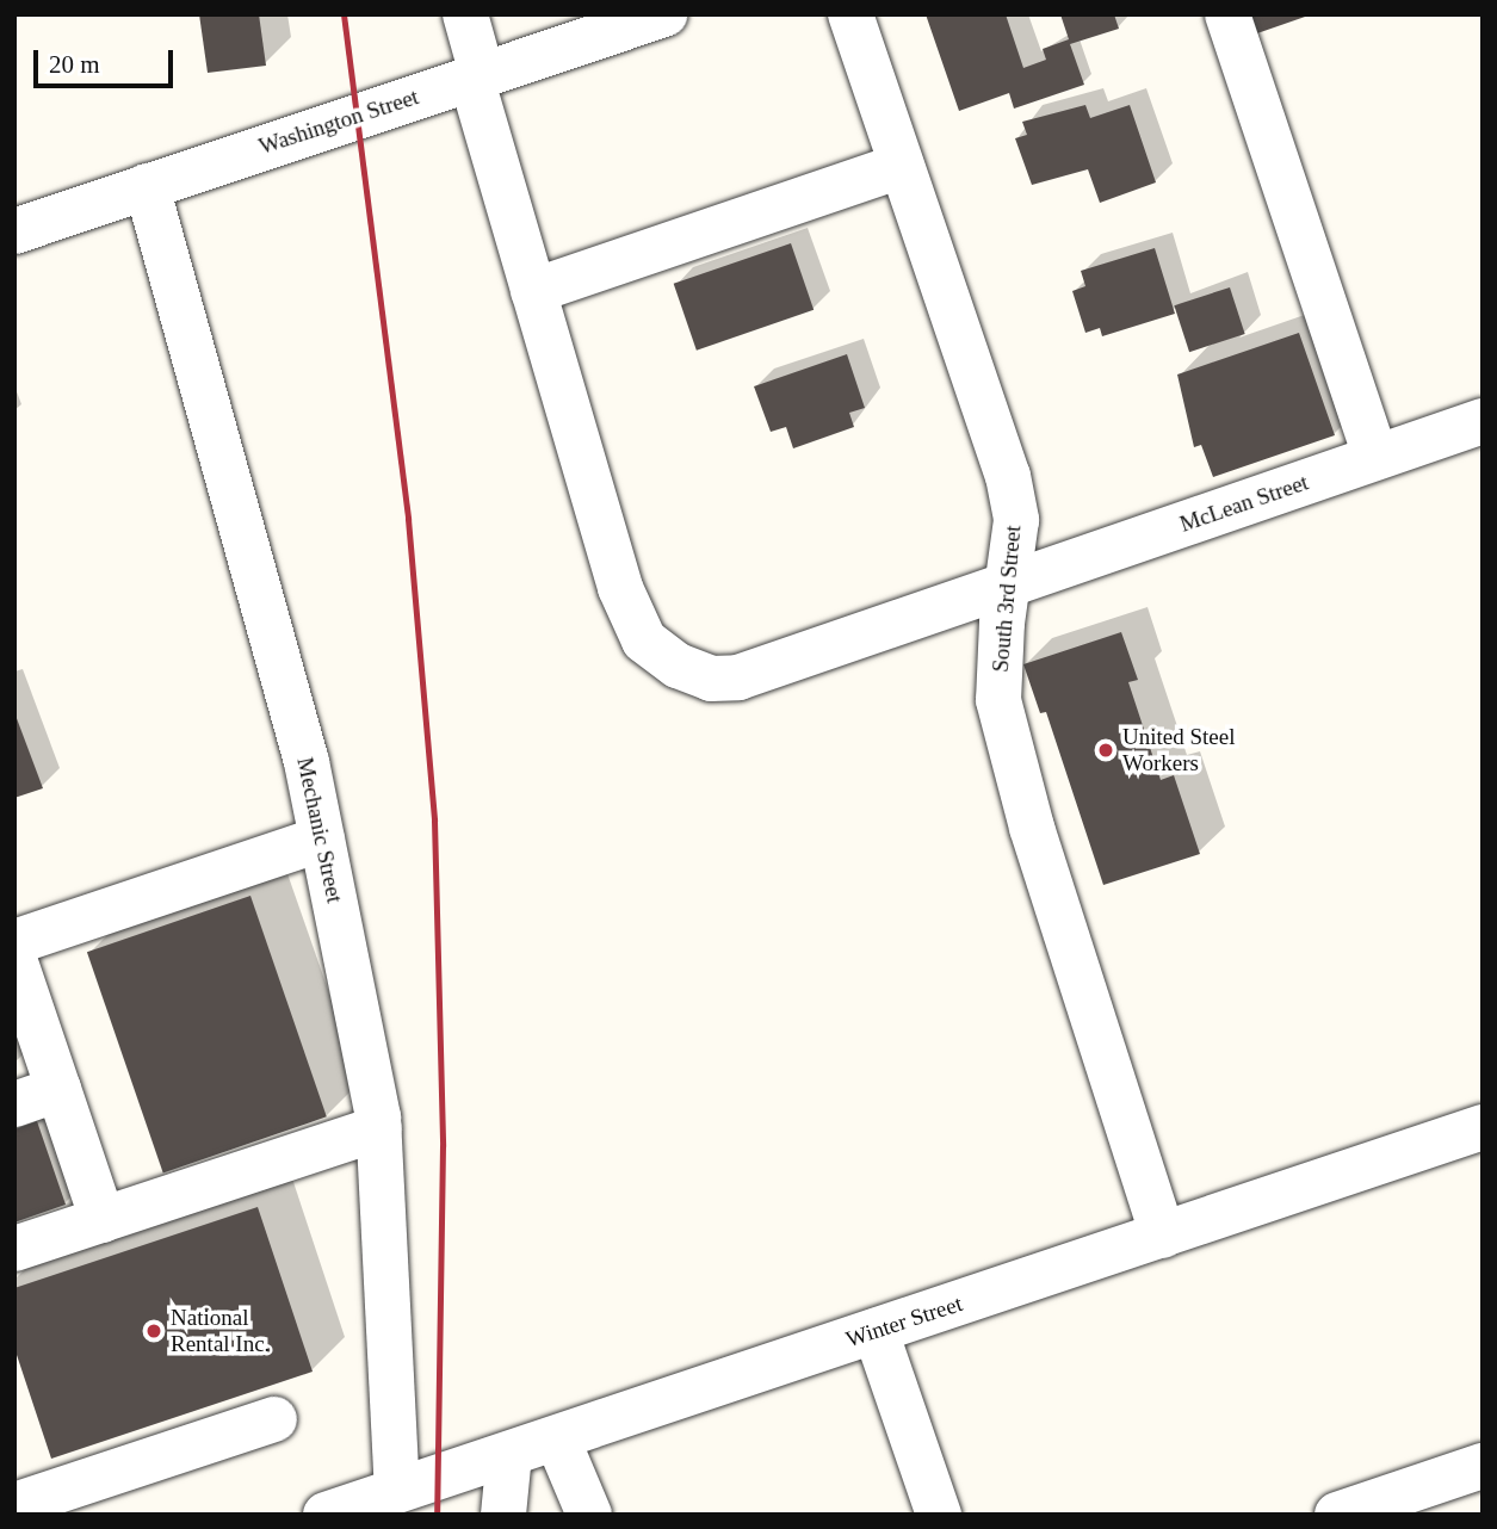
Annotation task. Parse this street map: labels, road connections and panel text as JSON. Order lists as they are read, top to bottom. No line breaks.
{"streets":{"street":["Washington Street","McLean Street","South 3rd Street","Mechanic Street","Winter Street"]},"crossings":[["Washington Street","McLean Street"],["Washington Street","Mechanic Street"],["McLean Street","South 3rd Street"],["South 3rd Street","Winter Street"],["Mechanic Street","Winter Street"]],"places":["United Steel Workers","National Rental Inc."],"scale_bar":"20 m"}
